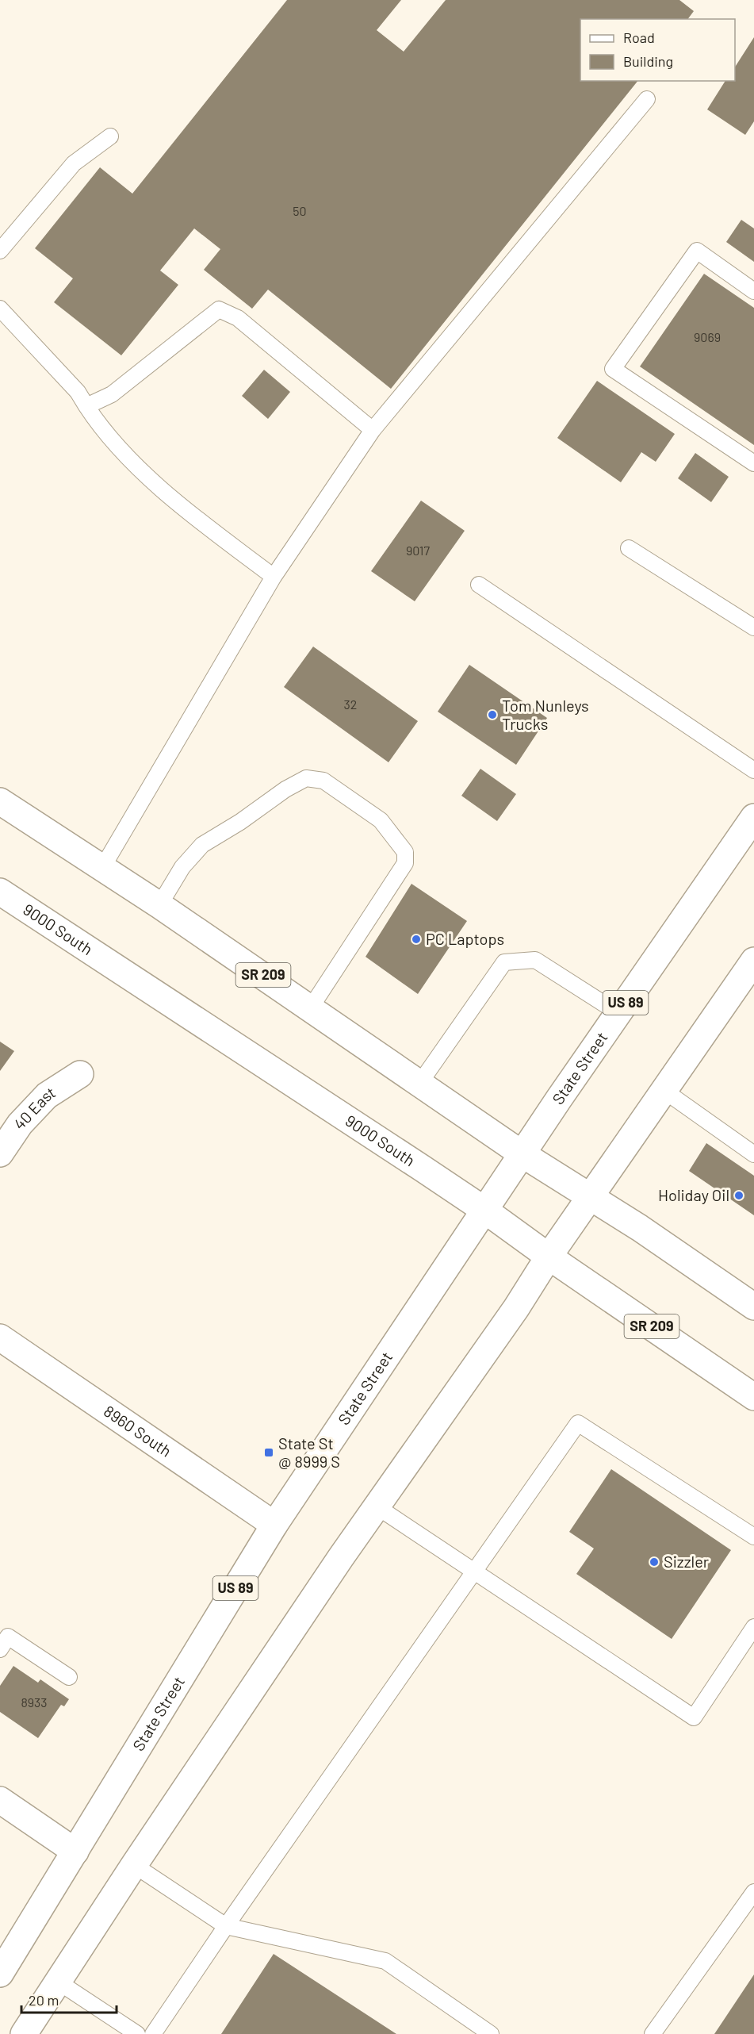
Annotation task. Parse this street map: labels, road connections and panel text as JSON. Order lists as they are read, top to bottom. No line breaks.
{"streets":{"main road":["9000 South","SR 209","US 89","State Street","40 East","8960 South"]},"crossings":[["9000 South","State Street"],["SR 209","State Street"],["State Street","8960 South"]],"places":{"other":["Tom Nunleys Trucks","PC Laptops","Holiday Oil","Sizzler"],"transit":["State St @ 8999 S"]},"house_numbers":["50","9069","9017","32","8933"],"legend":["Road","Building"],"scale_bar":"20 m"}
